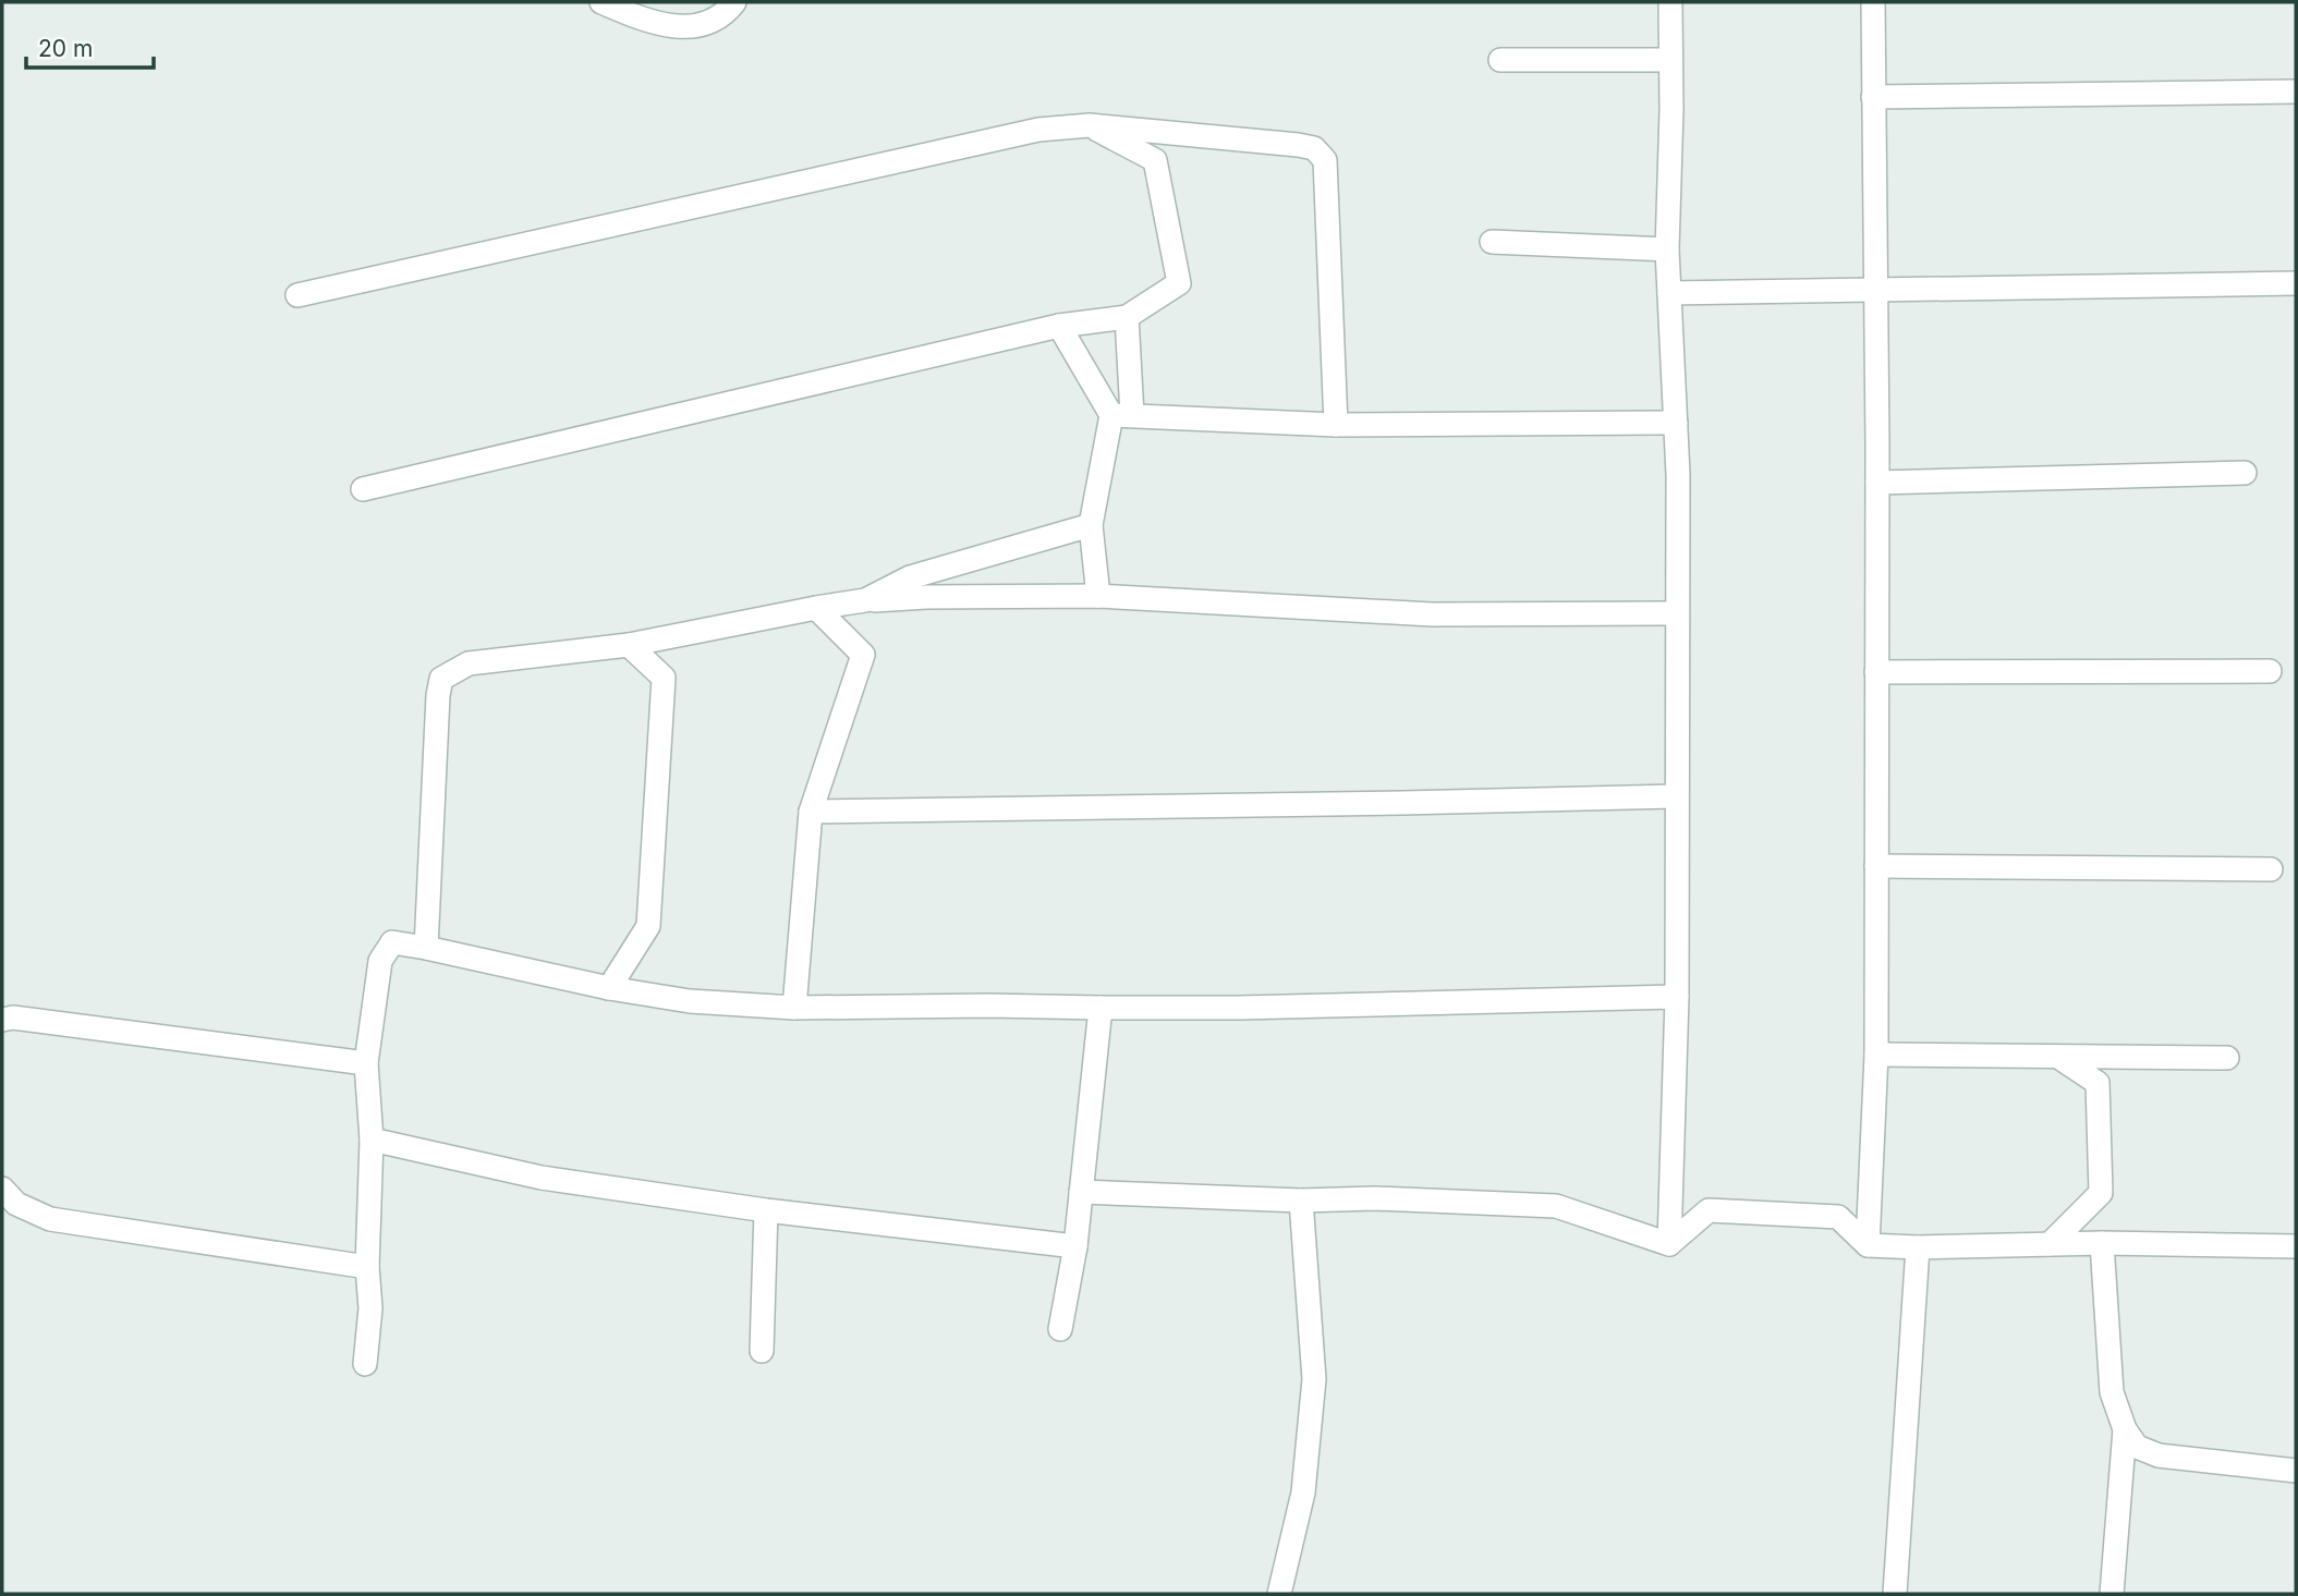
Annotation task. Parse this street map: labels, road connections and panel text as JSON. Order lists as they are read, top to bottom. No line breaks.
{"scale_bar":"20 m"}
